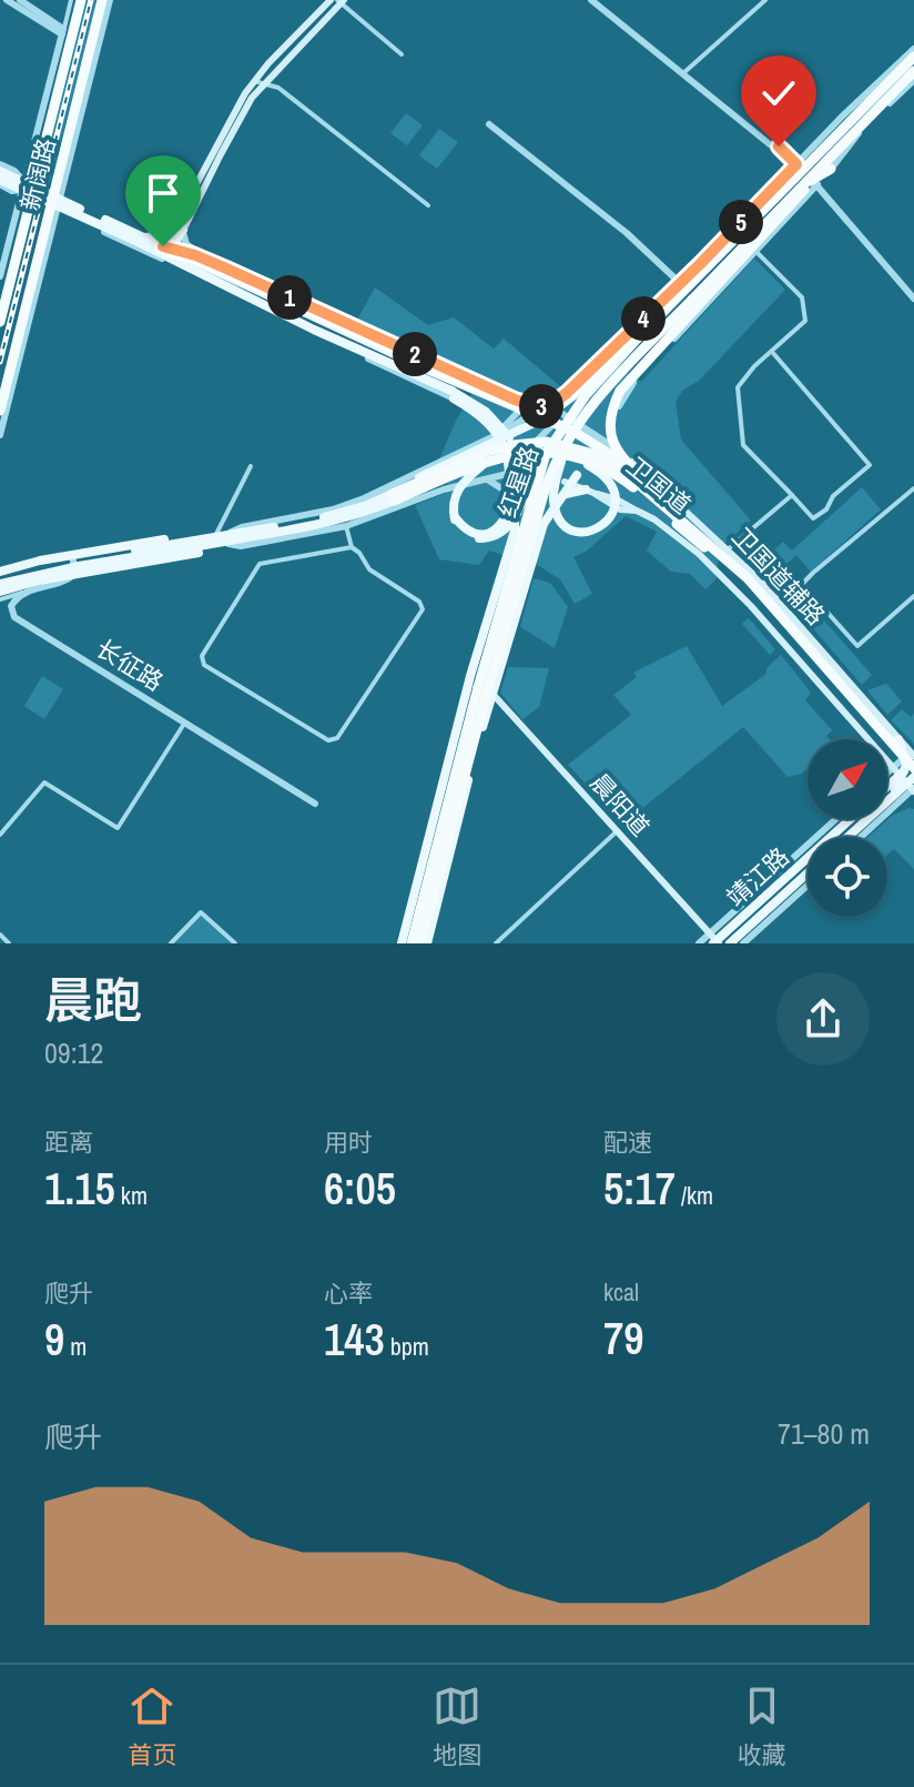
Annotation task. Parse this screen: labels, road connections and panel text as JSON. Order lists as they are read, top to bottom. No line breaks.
{"streets":{"highway":["新阔路","红星路","卫国道"],"main road":["卫国道辅路","晨阳道","靖江路"],"street":["长征路"]},"crossings":[["红星路","晨阳道"],["卫国道","卫国道辅路"],["卫国道","靖江路"],["卫国道辅路","靖江路"],["晨阳道","靖江路"]],"north":"top right","page":{"pins":["5","1","4","2","3"],"heading":["晨跑","09:12"],"stats":[["距离","1.15 km"],["用时","6:05"],["配速","5:17 /km"],["爬升","9 m"],["心率","143 bpm"],["kcal","79"]],"chart":["爬升","71–80 m"],"tabs":["首页","地图","收藏"]}}
